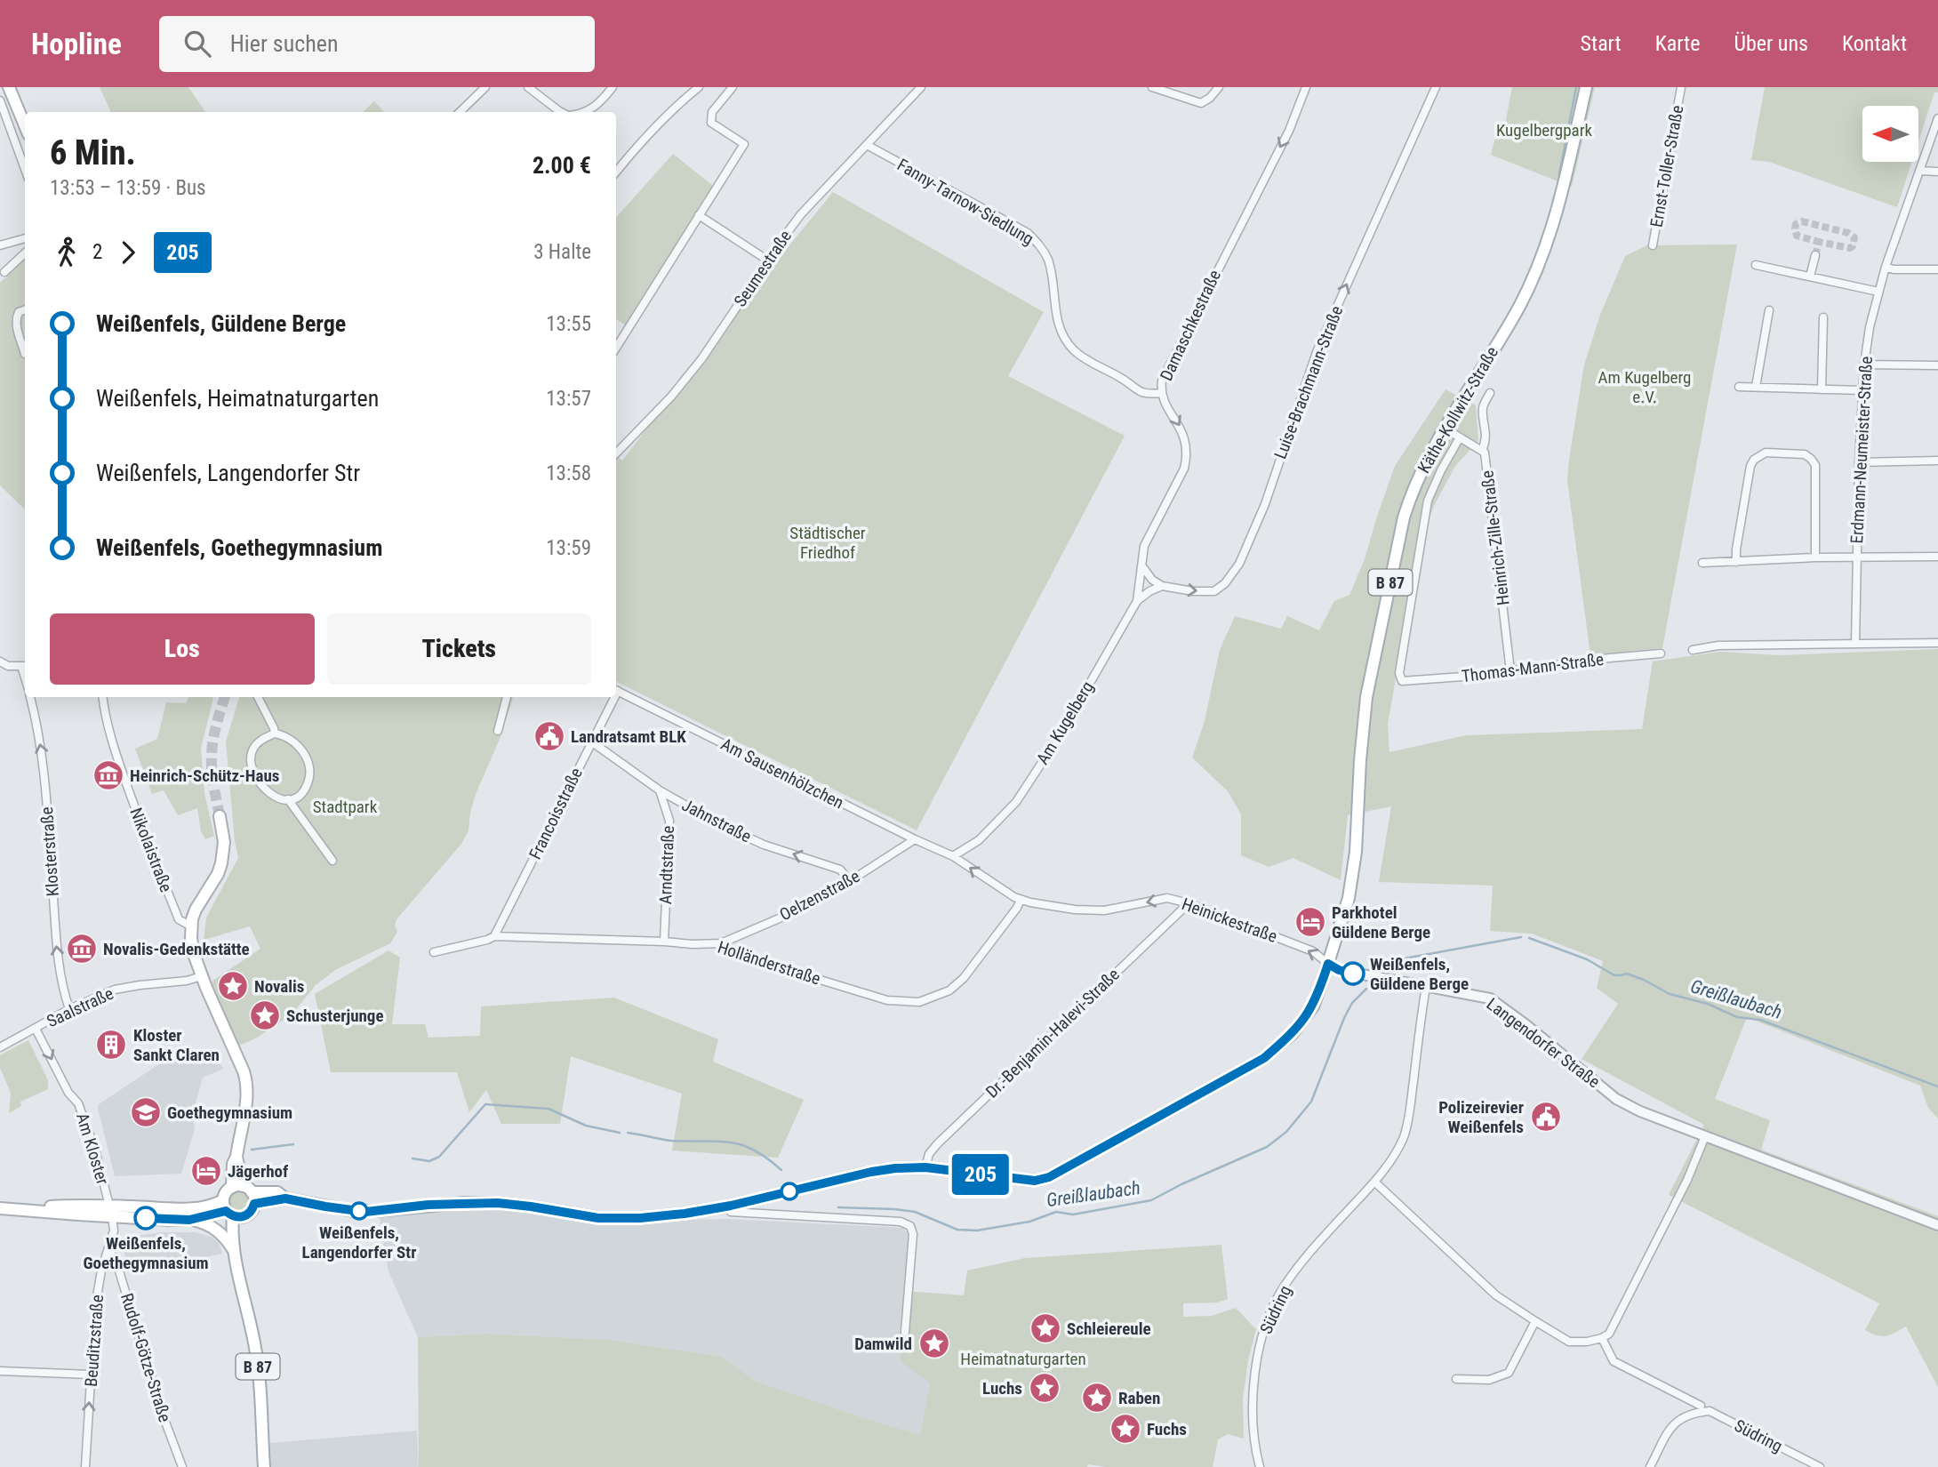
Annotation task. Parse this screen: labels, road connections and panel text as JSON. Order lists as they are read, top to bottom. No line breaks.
{"streets":{"main road":["Käthe-Kollwitz-Straße","B 87"],"street":["Ernst-Toller-Straße","Fanny-Tarnow-Siedlung","Seumestraße","Damaschkestraße","Luise-Brachmann-Straße","Erdmann-Neumeister-Straße","Heinrich-Zille-Straße","Thomas-Mann-Straße","Am Kugelberg","Am Sausenhölzchen","Francoisstraße","Jahnstraße","Nikolaistraße","Klosterstraße","Arndtstraße","Oelzenstraße","Heinickestraße","Holländerstraße","Saalstraße","Dr.-Benjamin-Halevi-Straße","Langendorfer Straße","Am Kloster","Südring","Beuditzstraße","Rudolf-Götze-Straße"]},"crossings":[["Fanny-Tarnow-Siedlung","Seumestraße"],["Fanny-Tarnow-Siedlung","Damaschkestraße"],["Damaschkestraße","Am Kugelberg"],["Käthe-Kollwitz-Straße","Heinrich-Zille-Straße"],["Käthe-Kollwitz-Straße","B 87"],["Käthe-Kollwitz-Straße","Heinickestraße"],["Käthe-Kollwitz-Straße","Langendorfer Straße"],["Heinrich-Zille-Straße","Thomas-Mann-Straße"],["B 87","Heinickestraße"],["B 87","Dr.-Benjamin-Halevi-Straße"],["B 87","Langendorfer Straße"],["Am Kugelberg","Am Sausenhölzchen"],["Am Kugelberg","Heinickestraße"],["Am Sausenhölzchen","Oelzenstraße"],["Am Sausenhölzchen","Heinickestraße"],["Francoisstraße","Jahnstraße"],["Francoisstraße","Holländerstraße"],["Jahnstraße","Arndtstraße"],["Jahnstraße","Oelzenstraße"],["Klosterstraße","Saalstraße"],["Arndtstraße","Holländerstraße"],["Oelzenstraße","Holländerstraße"],["Heinickestraße","Holländerstraße"],["Heinickestraße","Dr.-Benjamin-Halevi-Straße"],["Heinickestraße","Langendorfer Straße"],["Saalstraße","Am Kloster"],["Langendorfer Straße","Südring"],["Am Kloster","Beuditzstraße"],["Beuditzstraße","Rudolf-Götze-Straße"]],"one_way":["Damaschkestraße","Luise-Brachmann-Straße","Jahnstraße","Klosterstraße","Heinickestraße","Am Kloster","Beuditzstraße"],"water":["Greißlaubach"],"parks":["Kugelbergpark","Am Kugelberg e.V.","Städtischer Friedhof","Stadtpark","Heimatnaturgarten"],"places":{"public building":["Landratsamt BLK","Polizeirevier Weißenfels"],"museum":["Heinrich-Schütz-Haus","Novalis-Gedenkstätte"],"hotel":["Parkhotel Güldene Berge","Jägerhof"],"other":["Weißenfels, Güldene Berge","Weißenfels, Langendorfer Str","Weißenfels, Goethegymnasium"],"place":["Novalis","Schusterjunge","Schleiereule","Damwild","Luchs","Raben","Fuchs"],"building":["Kloster Sankt Claren"],"school or university":["Goethegymnasium"]},"lines":["bus line 205"],"north":"left","page":{"header":"Hopline","search":"Hier suchen","nav":["Start","Karte","Über uns","Kontakt"],"on_map":"205","heading":["6 Min.","13:53 – 13:59 · Bus","2.00 €"],"legs":["2","205","3 Halte"],"list":[{"name":"Weißenfels, Güldene Berge","value":"13:55"},{"name":"Weißenfels, Heimatnaturgarten","value":"13:57"},{"name":"Weißenfels, Langendorfer Str","value":"13:58"},{"name":"Weißenfels, Goethegymnasium","value":"13:59"}],"buttons":["Los","Tickets"]}}
